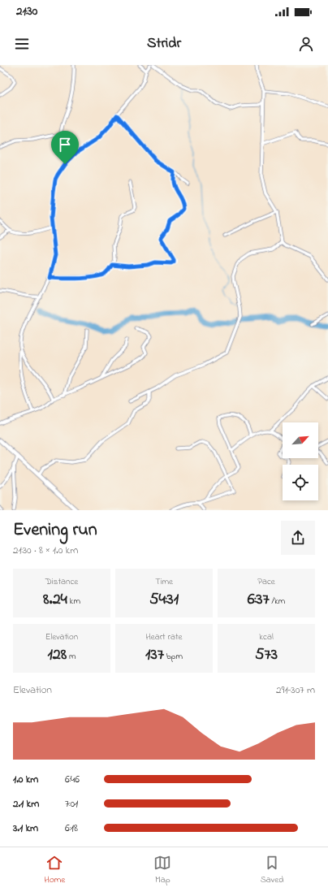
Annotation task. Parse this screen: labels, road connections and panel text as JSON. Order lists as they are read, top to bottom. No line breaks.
{"north":"top right","page":{"status":"21:30","header":"Stridr","heading":["Evening run","21:30 · 8 × 1.0 km"],"stats":[["Distance","8.24 km"],["Time","54:31"],["Pace","6:37 /km"],["Elevation","128 m"],["Heart rate","137 bpm"],["kcal","573"]],"chart":["Elevation","291–307 m"],"list":[{"name":"1.0 km","note":"6:46"},{"name":"2.1 km","note":"7:01"},{"name":"3.1 km","note":"6:18"}],"tabs":["Home","Map","Saved"]}}
